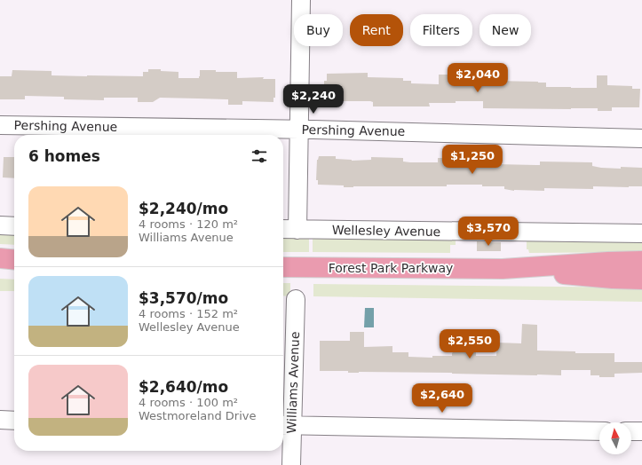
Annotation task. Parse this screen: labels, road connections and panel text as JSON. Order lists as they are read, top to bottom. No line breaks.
{"streets":{"main road":["Forest Park Parkway"],"street":["Pershing Avenue","Wellesley Avenue","Williams Avenue"]},"north":"top","page":{"chip":["Buy","Rent","Filters","New"],"price":["$2,040","$2,240","$1,250","$3,570","$2,550","$2,640"],"heading":"6 homes","list":[{"name":"$2,240/mo","note":"4 rooms · 120 m² · Williams Avenue"},{"name":"$3,570/mo","note":"4 rooms · 152 m² · Wellesley Avenue"},{"name":"$2,640/mo","note":"4 rooms · 100 m² · Westmoreland Drive"}]}}
